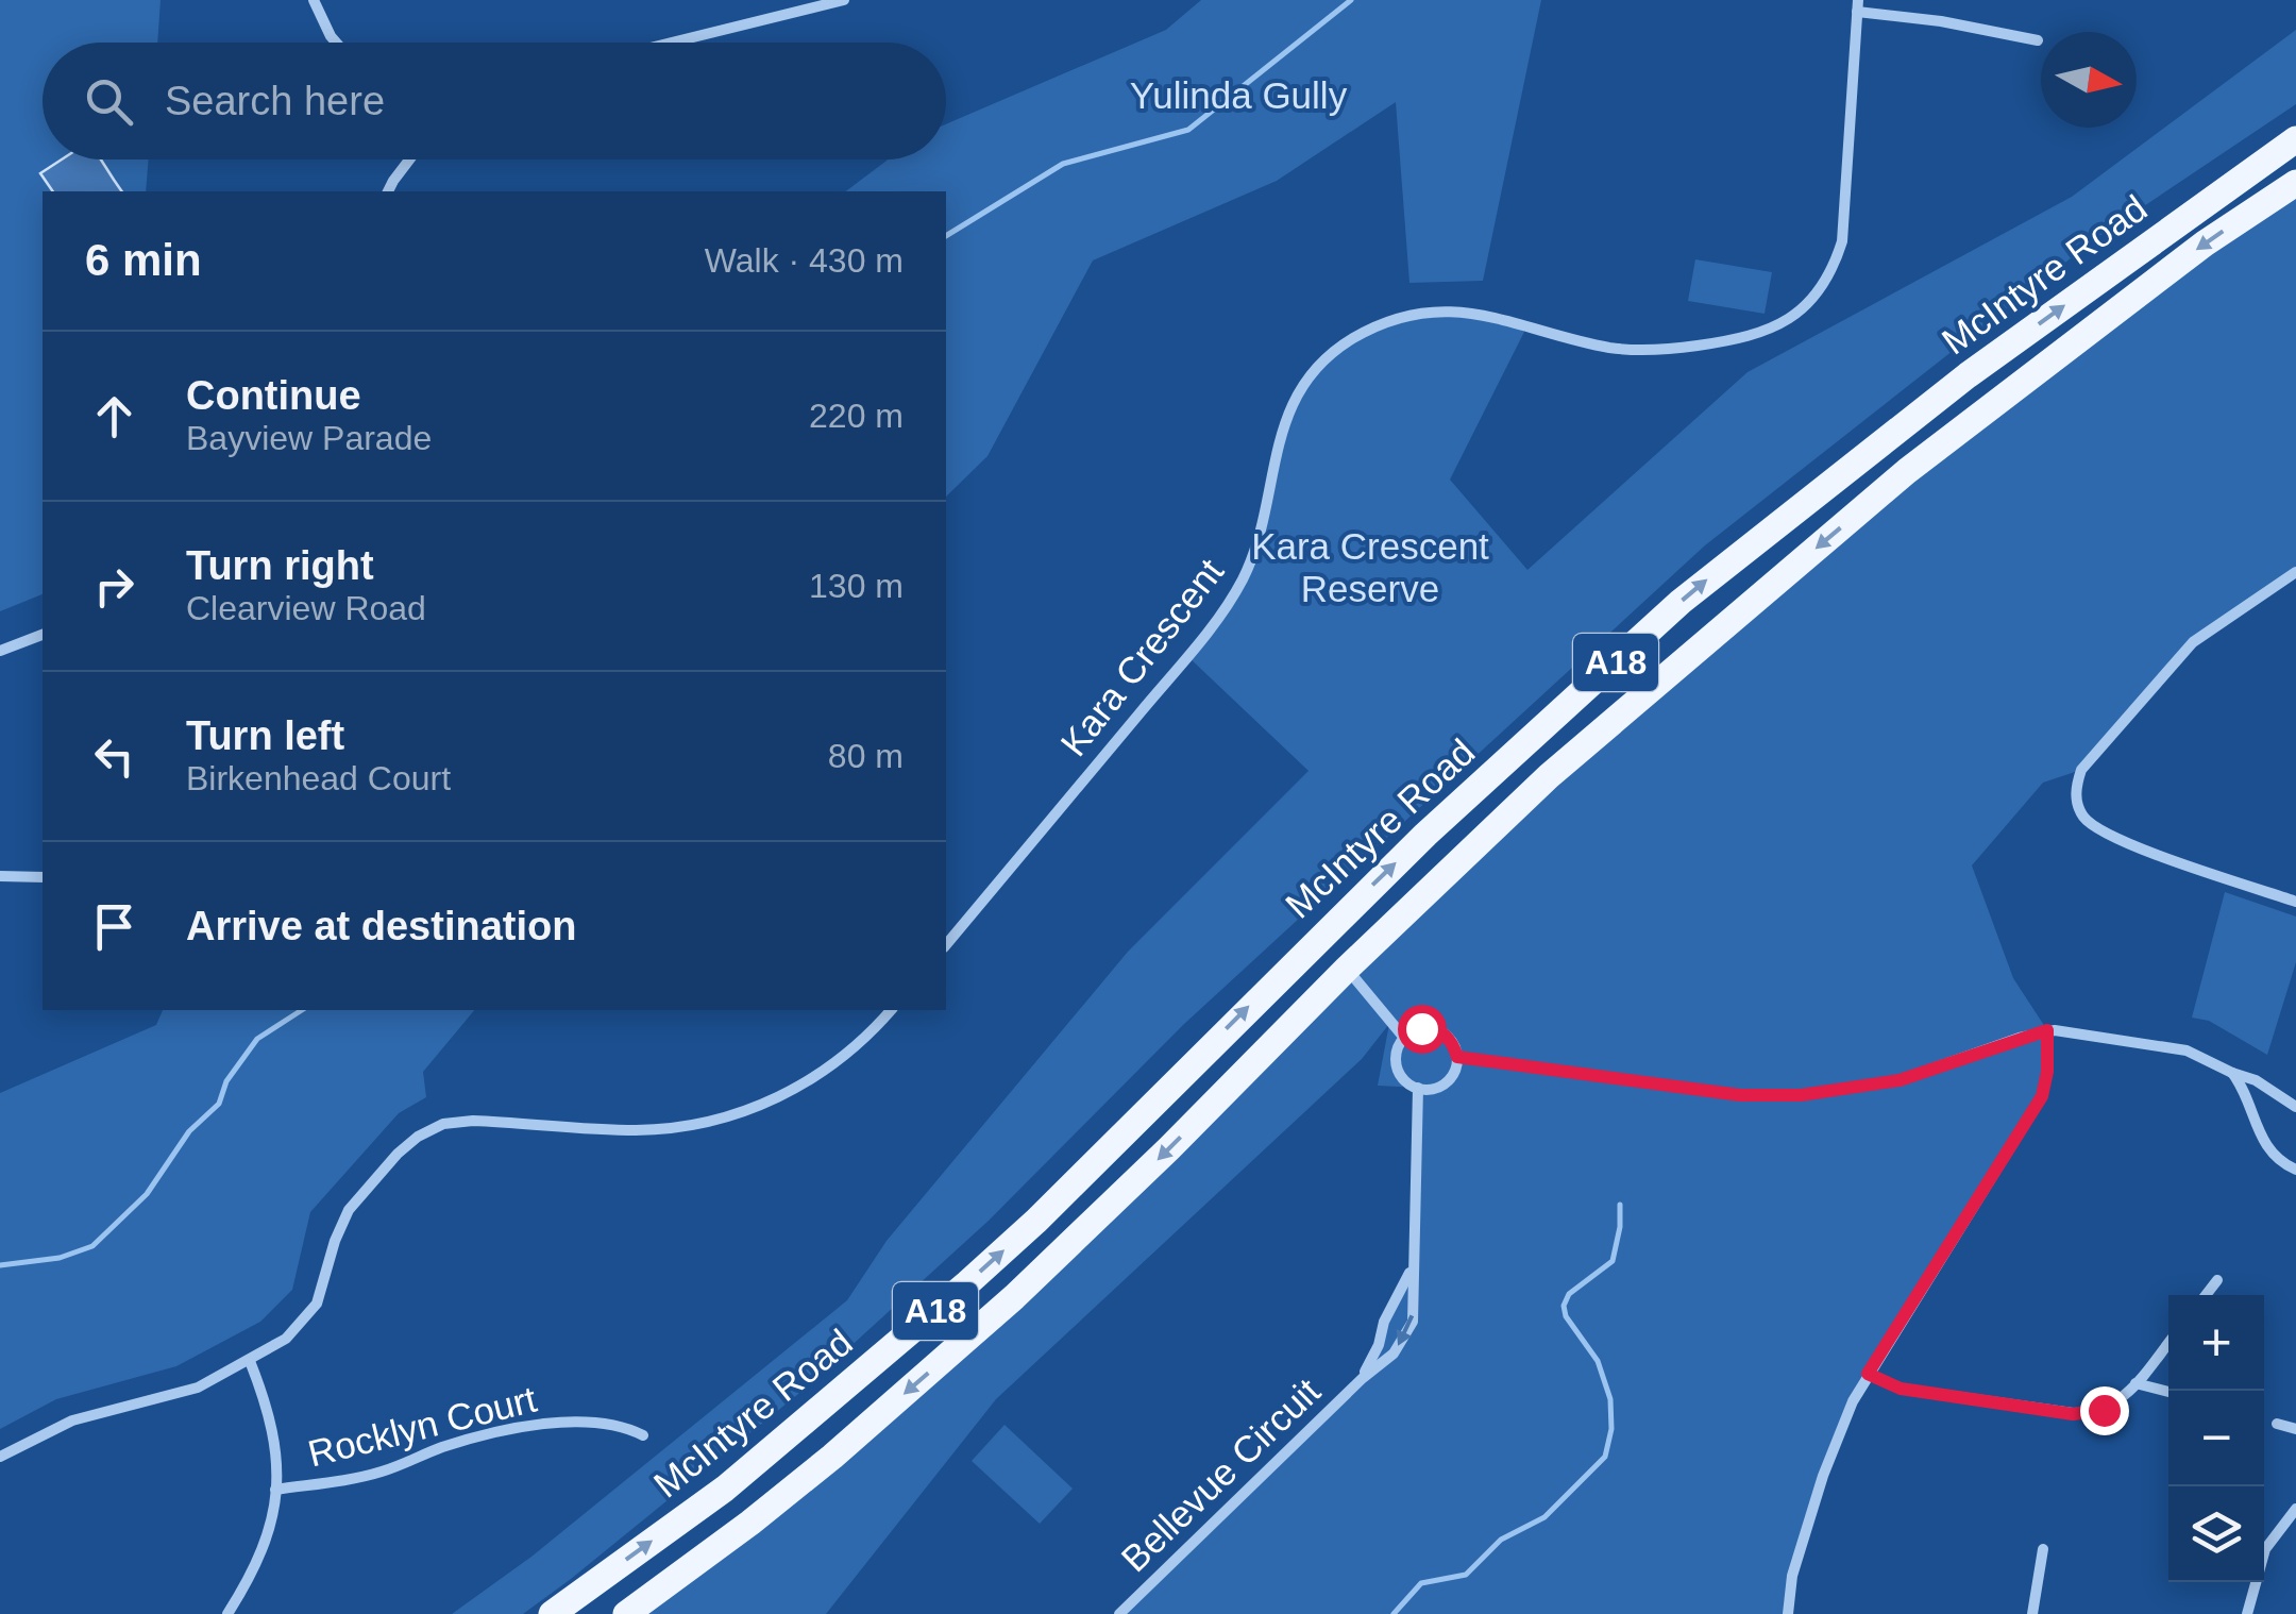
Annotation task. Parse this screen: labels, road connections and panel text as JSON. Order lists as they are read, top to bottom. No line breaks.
{"streets":{"main road":["McIntyre Road","A18"],"street":["Kara Crescent","Rocklyn Court","Bellevue Circuit"]},"parks":["Yulinda Gully","Kara Crescent Reserve"],"north":"right","page":{"search":"Search here","heading":["6 min","Walk · 430 m"],"list":[["Continue","Bayview Parade","220 m"],["Turn right","Clearview Road","130 m"],["Turn left","Birkenhead Court","80 m"],"Arrive at destination"],"map_buttons":["+","−"]}}
